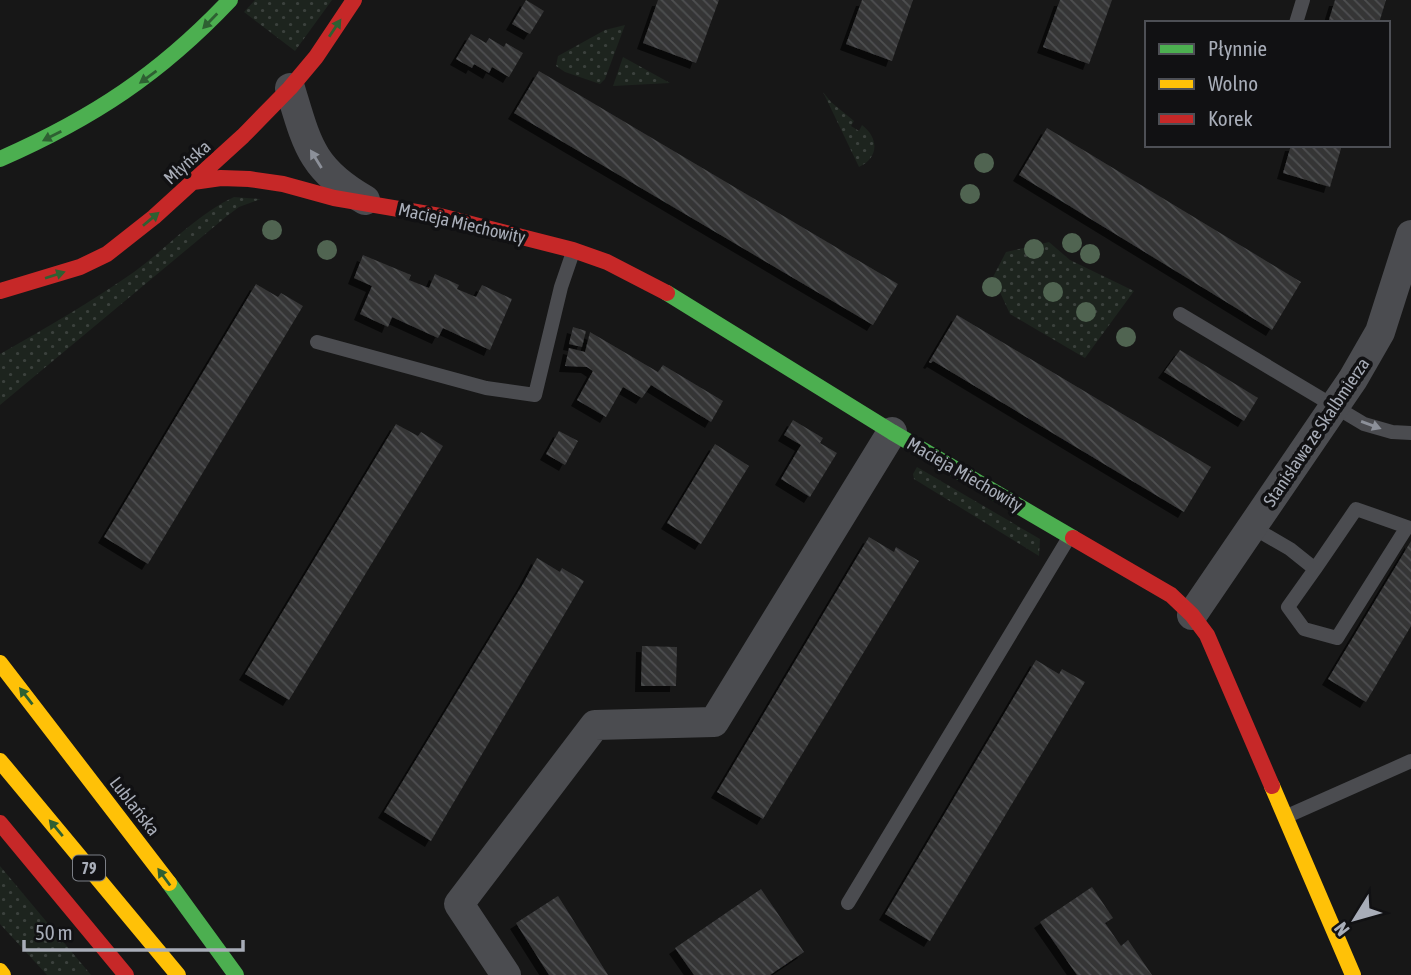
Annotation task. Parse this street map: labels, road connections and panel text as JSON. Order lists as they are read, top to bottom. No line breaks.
{"streets":{"main road":["Młyńska","Macieja Miechowity","Lublańska","79"],"street":["Stanisława ze Skalbmierza"]},"crossings":[["Młyńska","Macieja Miechowity"],["Macieja Miechowity","Stanisława ze Skalbmierza"]],"legend":["Płynnie","Wolno","Korek"],"scale_bar":"50 m","north":"bottom left"}
